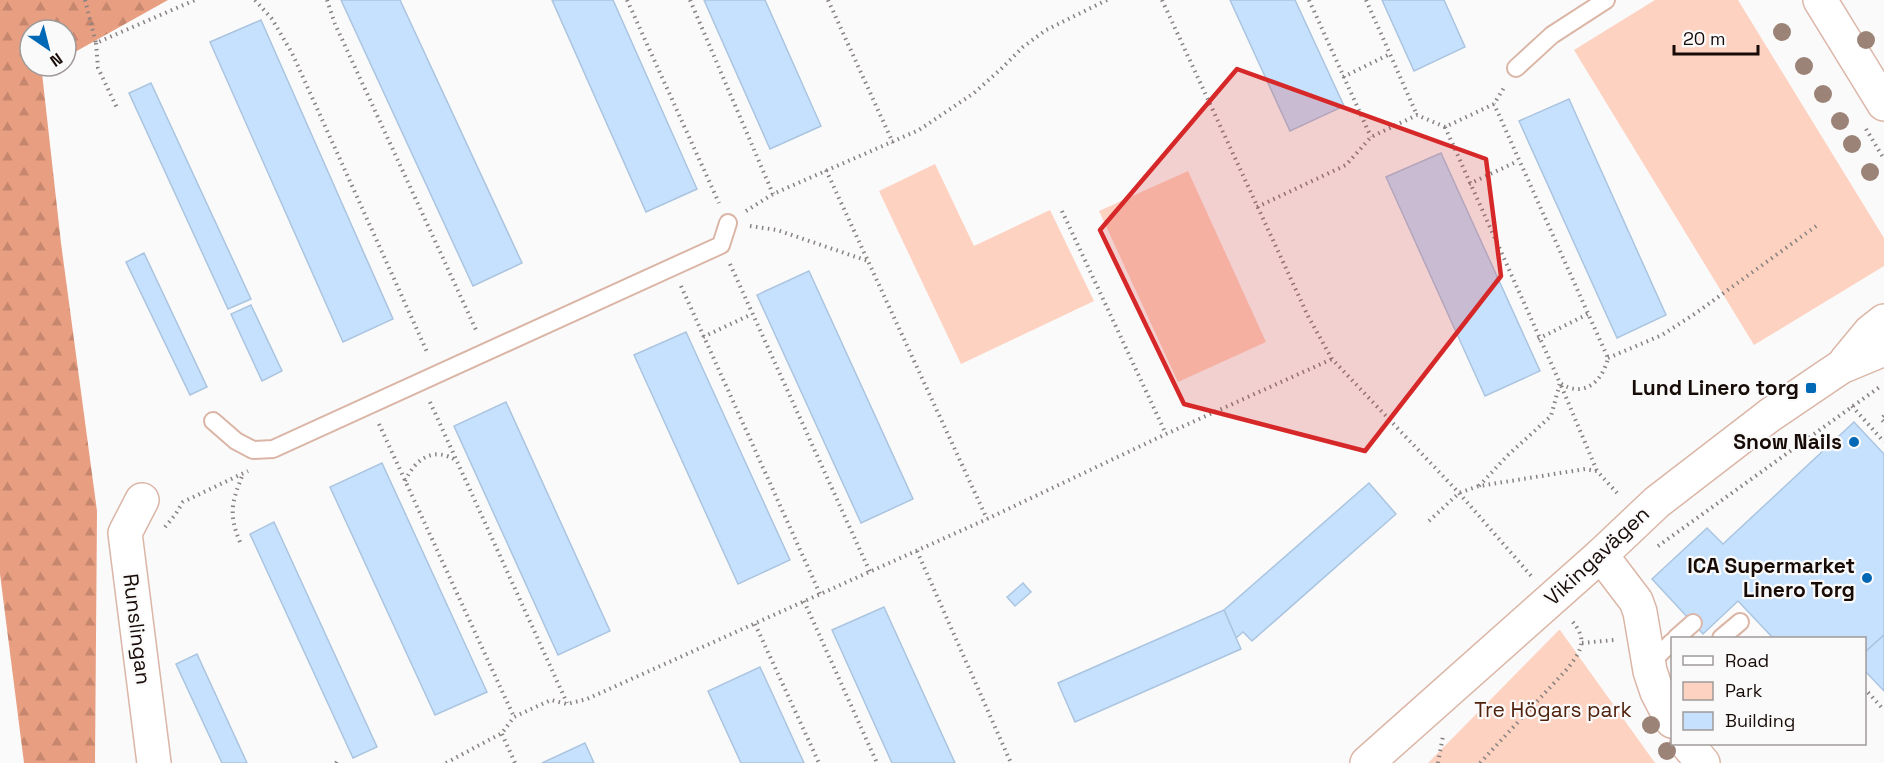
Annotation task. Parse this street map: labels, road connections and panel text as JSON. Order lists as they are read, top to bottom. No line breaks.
{"streets":{"street":["Vikingavägen","Runslingan"]},"parks":["Tre Högars park"],"places":{"transit":["Lund Linero torg"],"other":["Snow Nails","ICA Supermarket Linero Torg"]},"legend":["Road","Park","Building"],"scale_bar":"20 m","north":"bottom right"}
